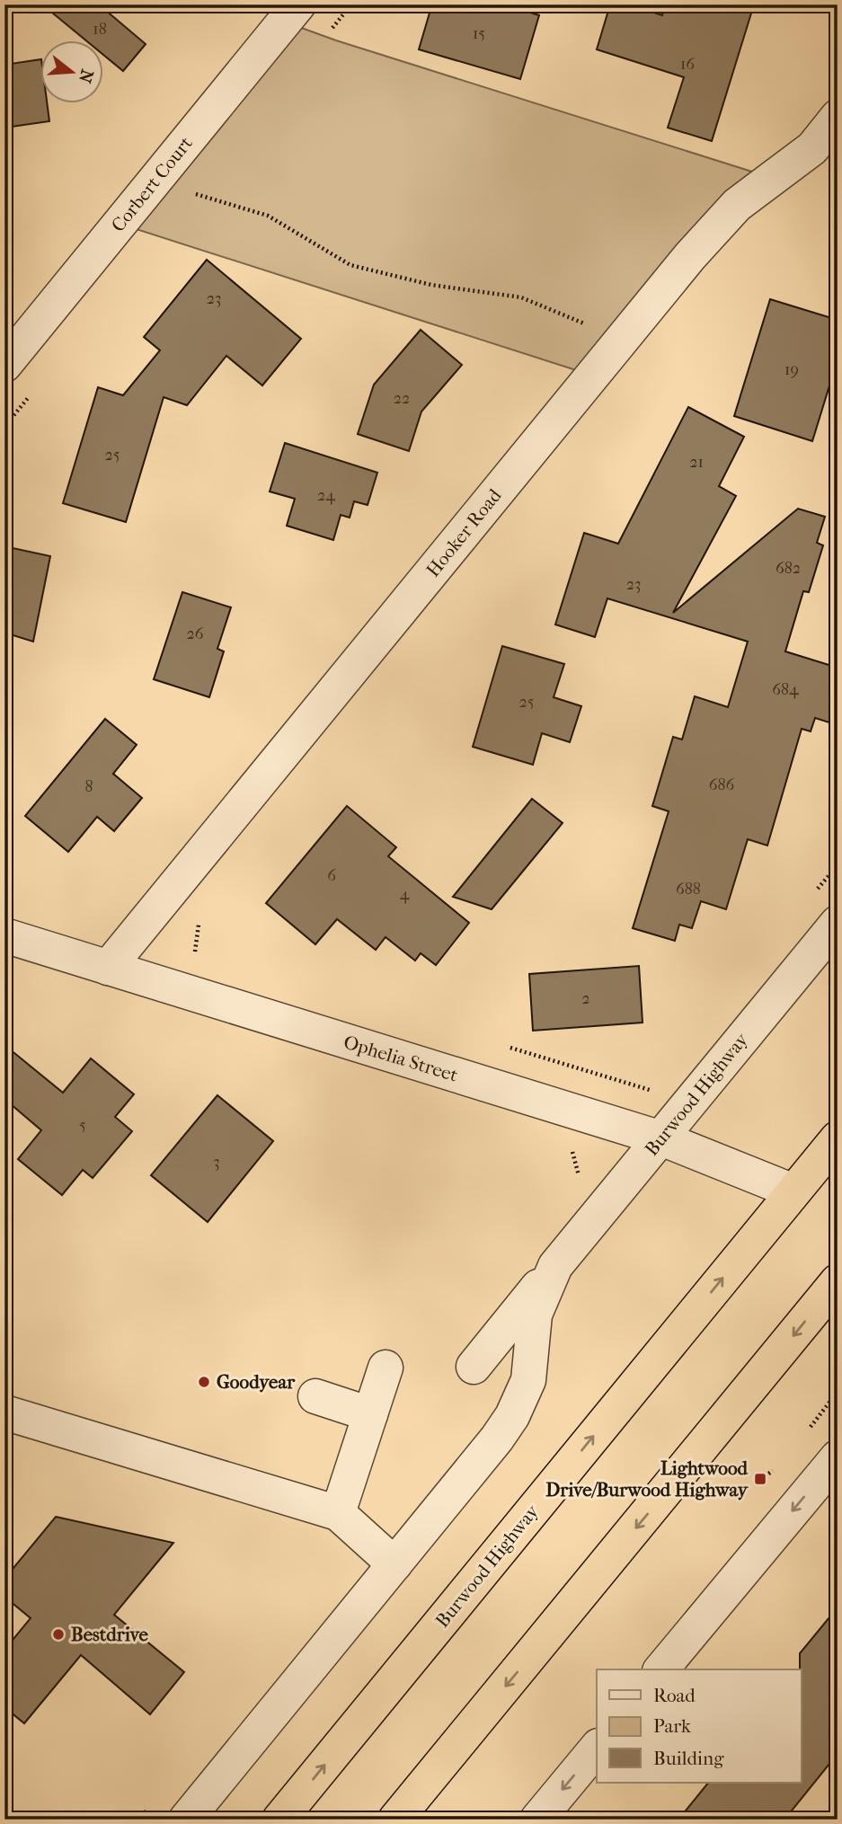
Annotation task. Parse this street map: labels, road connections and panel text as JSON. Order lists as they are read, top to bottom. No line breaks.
{"streets":{"highway":["Burwood Highway"],"street":["Corbert Court","Hooker Road","Ophelia Street"]},"crossings":[["Hooker Road","Ophelia Street"],["Ophelia Street","Burwood Highway"]],"places":{"other":["Goodyear","Bestdrive"],"transit":["Lightwood Drive/Burwood Highway"]},"house_numbers":["18","15","16","23","19","22","25","21","24","682","23","26","684","25","686","8","6","688","4","2","5","3"],"legend":["Road","Park","Building"],"north":"right"}
